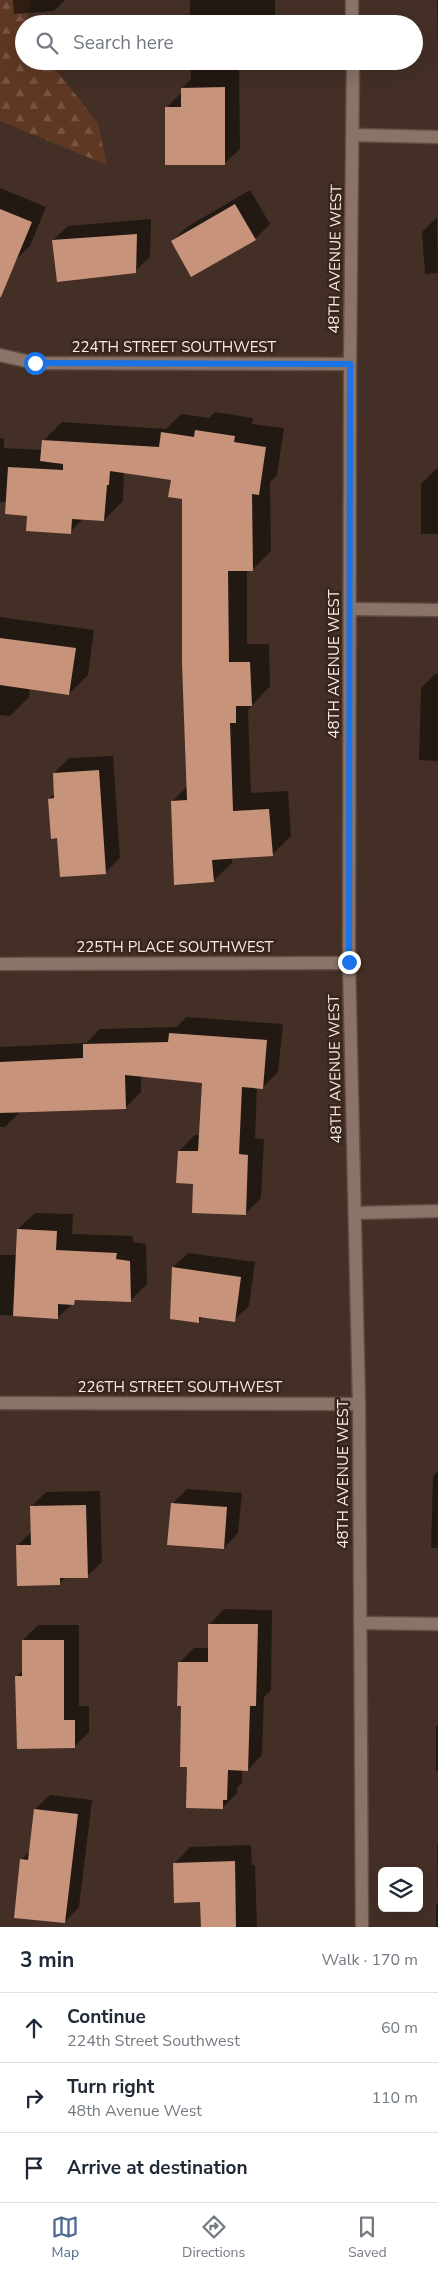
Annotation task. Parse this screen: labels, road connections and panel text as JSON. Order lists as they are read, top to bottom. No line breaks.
{"streets":{"main road":["48TH AVENUE WEST","224TH STREET SOUTHWEST","225TH PLACE SOUTHWEST","226TH STREET SOUTHWEST"]},"crossings":[["48TH AVENUE WEST","224TH STREET SOUTHWEST"],["48TH AVENUE WEST","225TH PLACE SOUTHWEST"],["48TH AVENUE WEST","226TH STREET SOUTHWEST"]],"page":{"search":"Search here","heading":["3 min","Walk · 170 m"],"list":[["Continue","224th Street Southwest","60 m"],["Turn right","48th Avenue West","110 m"],"Arrive at destination"],"nav":["Map","Directions","Saved"]}}
